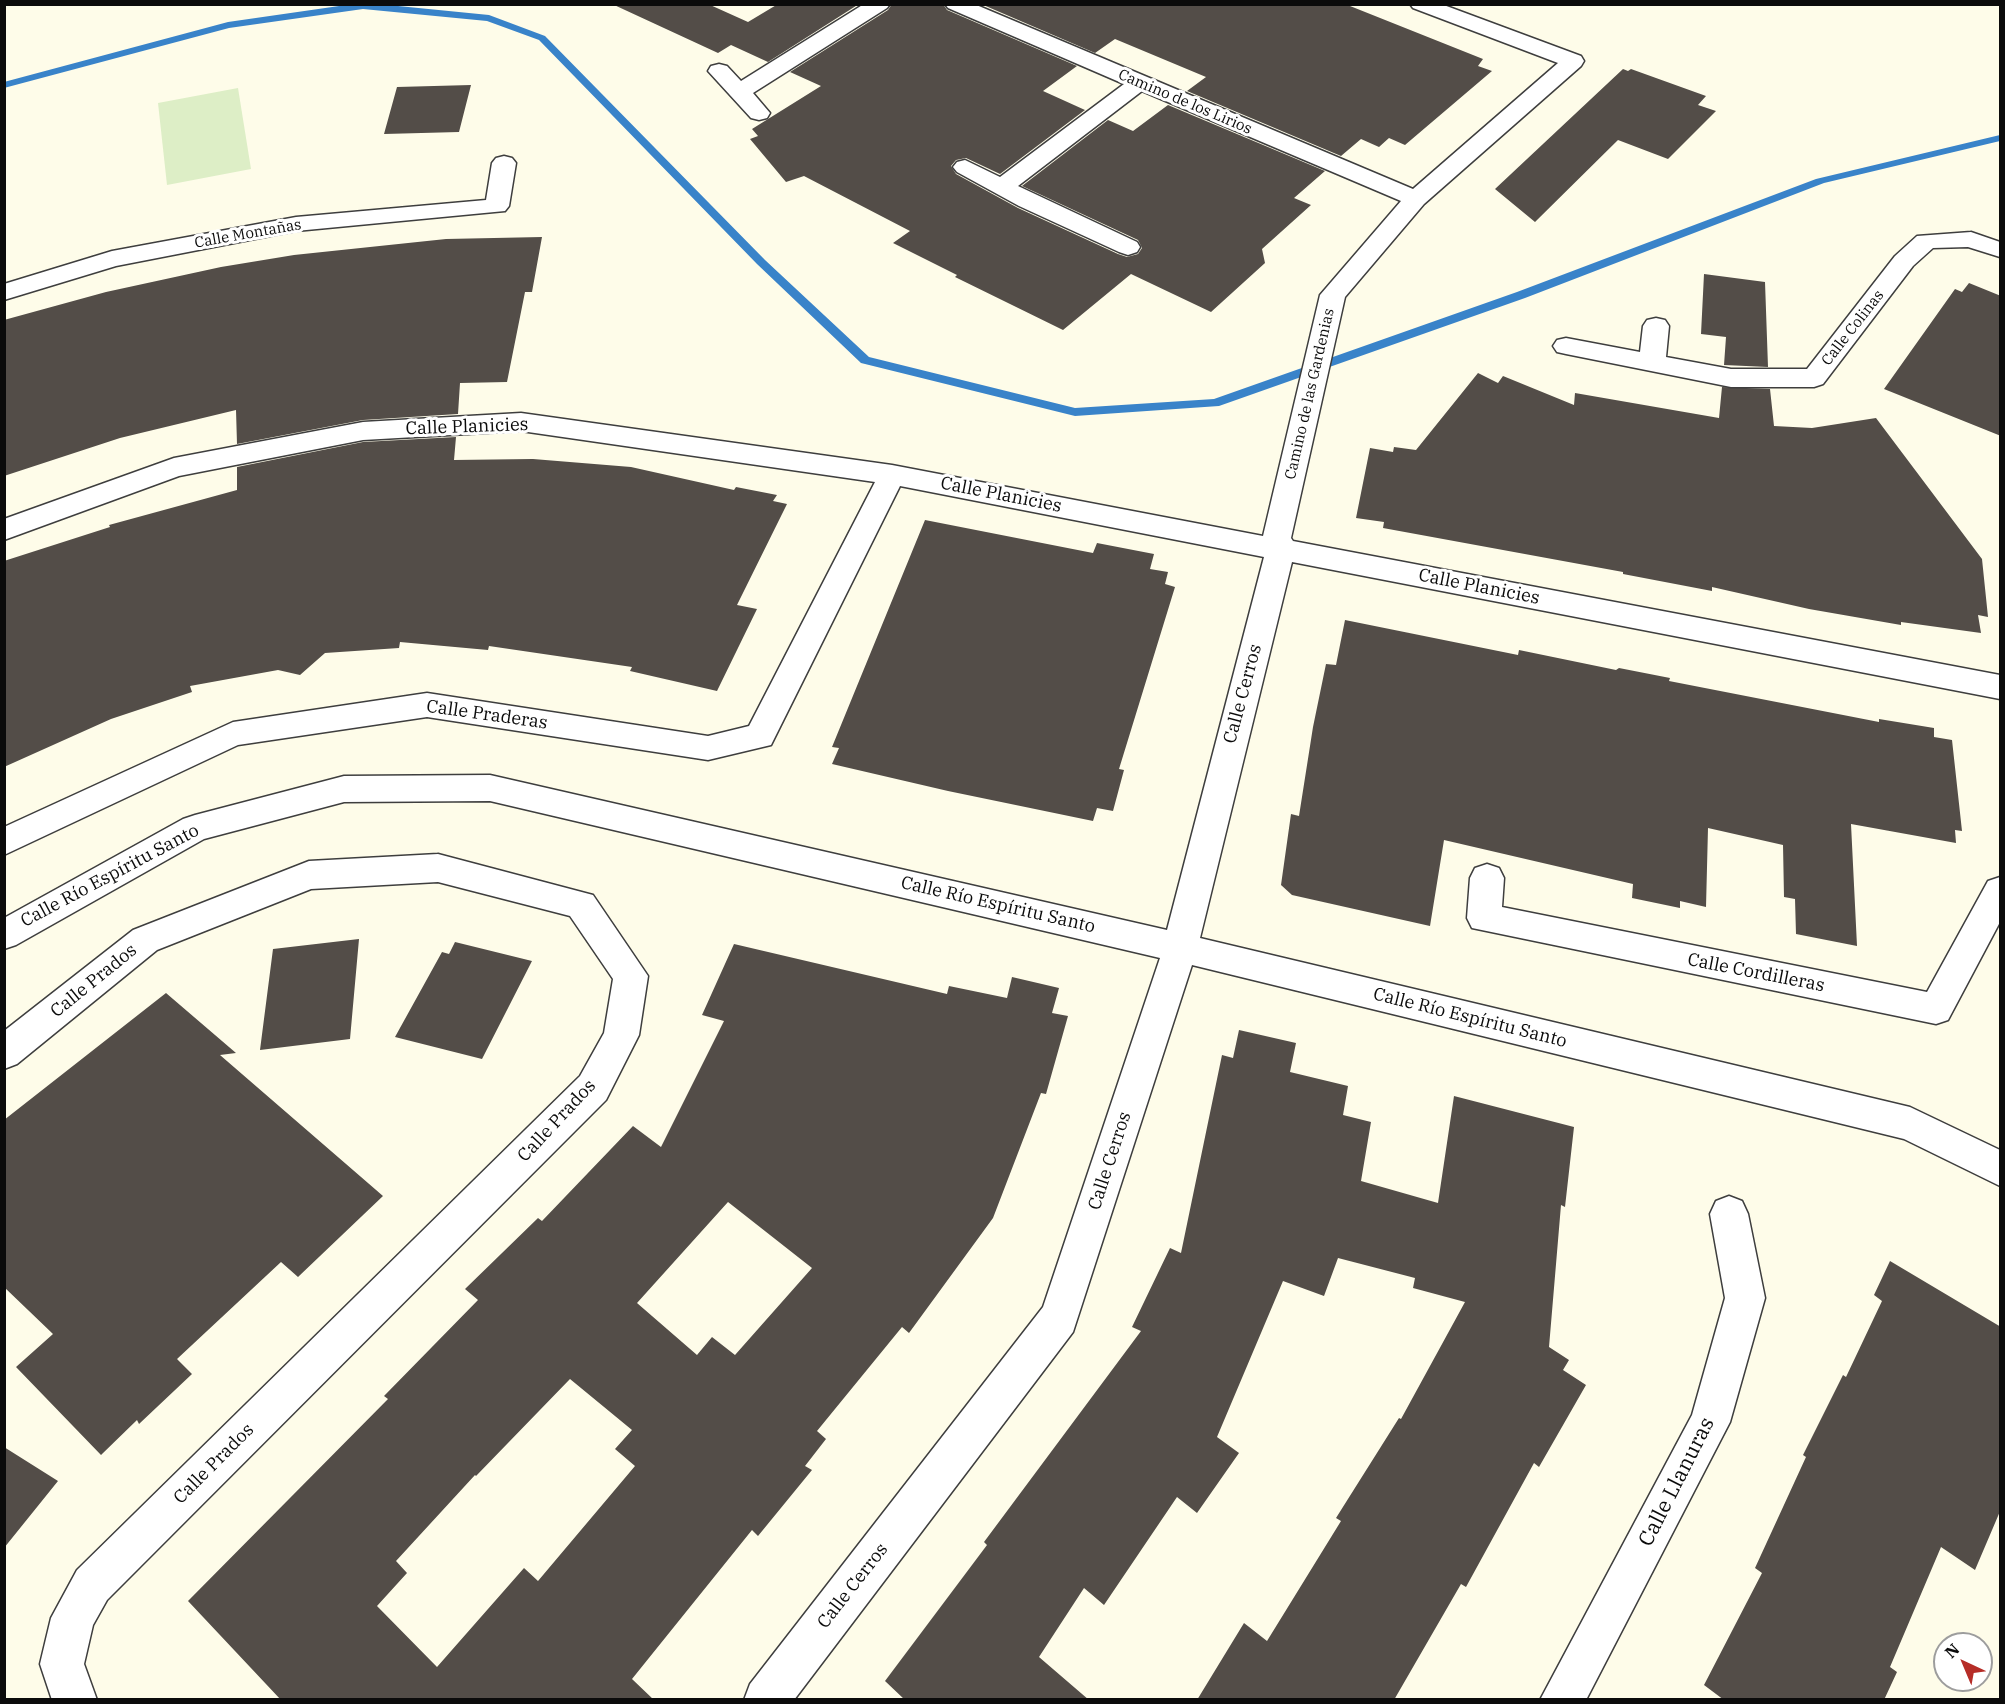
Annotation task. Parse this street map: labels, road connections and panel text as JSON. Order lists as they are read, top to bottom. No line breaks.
{"streets":{"street":["Camino de los Lirios","Calle Montañas","Calle Colinas","Camino de las Gardenias","Calle Planicies","Calle Cerros","Calle Praderas","Calle Río Espíritu Santo","Calle Cordilleras","Calle Prados","Calle Llanuras"]},"crossings":[["Camino de los Lirios","Camino de las Gardenias"],["Camino de las Gardenias","Calle Planicies"],["Camino de las Gardenias","Calle Cerros"],["Calle Planicies","Calle Cerros"],["Calle Planicies","Calle Praderas"],["Calle Cerros","Calle Río Espíritu Santo"]],"north":"top left"}
